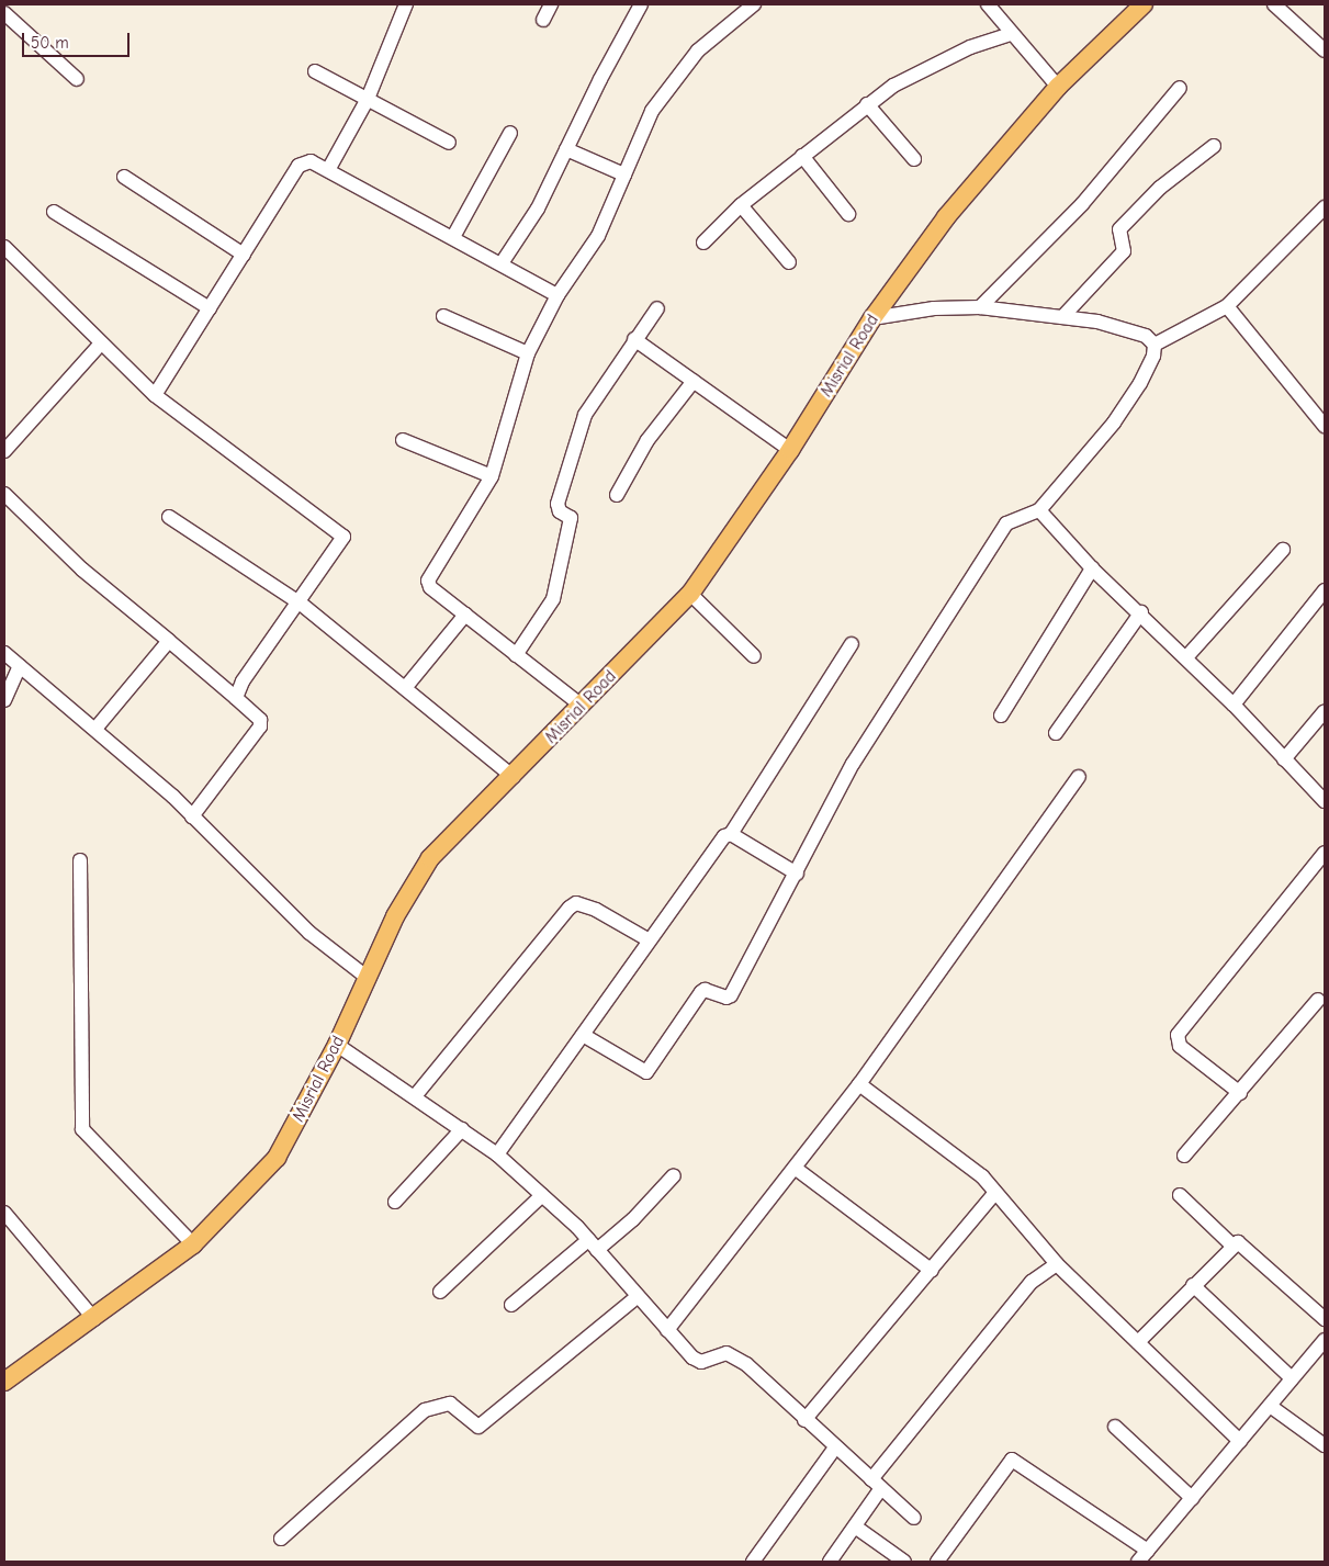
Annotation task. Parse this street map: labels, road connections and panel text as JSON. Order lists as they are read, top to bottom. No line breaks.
{"streets":{"main road":["Misrial Road"]},"scale_bar":"50 m"}
